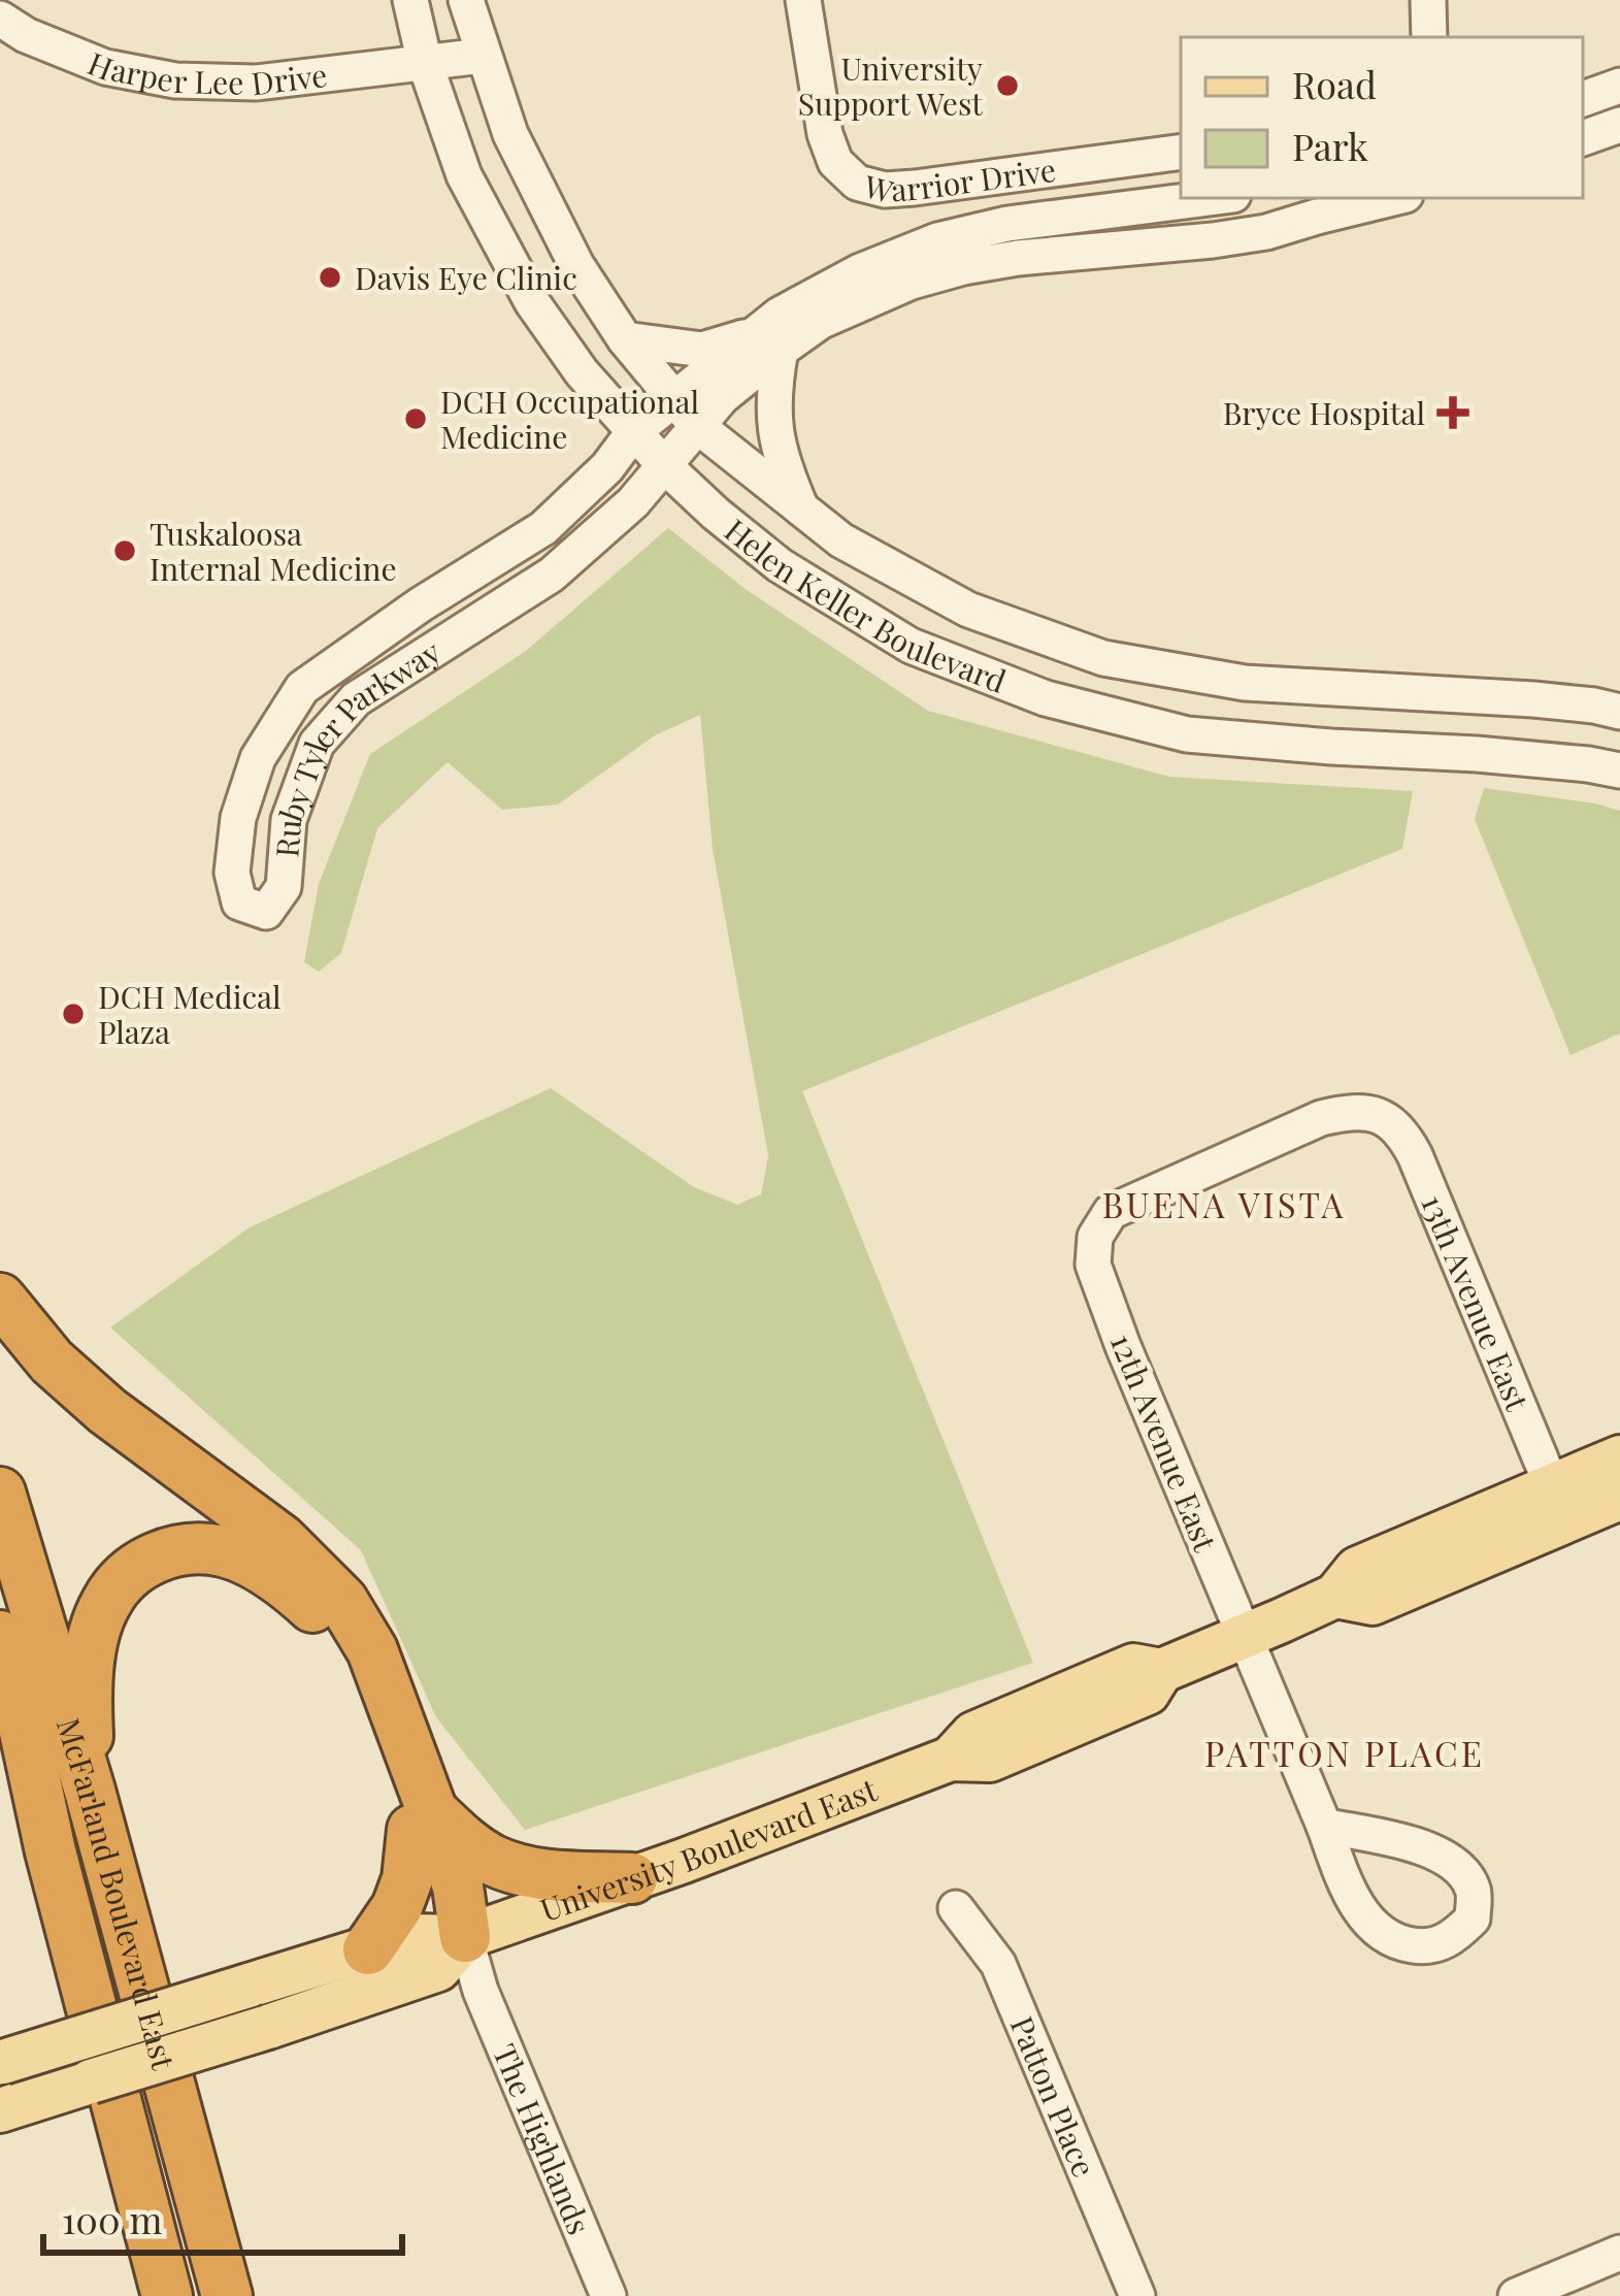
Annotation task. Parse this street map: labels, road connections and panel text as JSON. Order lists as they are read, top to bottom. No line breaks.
{"streets":{"highway":["McFarland Boulevard East"],"main road":["University Boulevard East"],"street":["Harper Lee Drive","Warrior Drive","Helen Keller Boulevard","Ruby Tyler Parkway","13th Avenue East","12th Avenue East","Patton Place","The Highlands"]},"crossings":[["Harper Lee Drive","Helen Keller Boulevard"],["Helen Keller Boulevard","Ruby Tyler Parkway"],["13th Avenue East","12th Avenue East"],["13th Avenue East","University Boulevard East"],["12th Avenue East","University Boulevard East"],["University Boulevard East","The Highlands"]],"districts":["BUENA VISTA","PATTON PLACE"],"places":{"other":["University Support West","Davis Eye Clinic","DCH Occupational Medicine","Tuskaloosa Internal Medicine","DCH Medical Plaza"],"health":["Bryce Hospital"]},"legend":["Road","Park"],"scale_bar":"100 m"}
